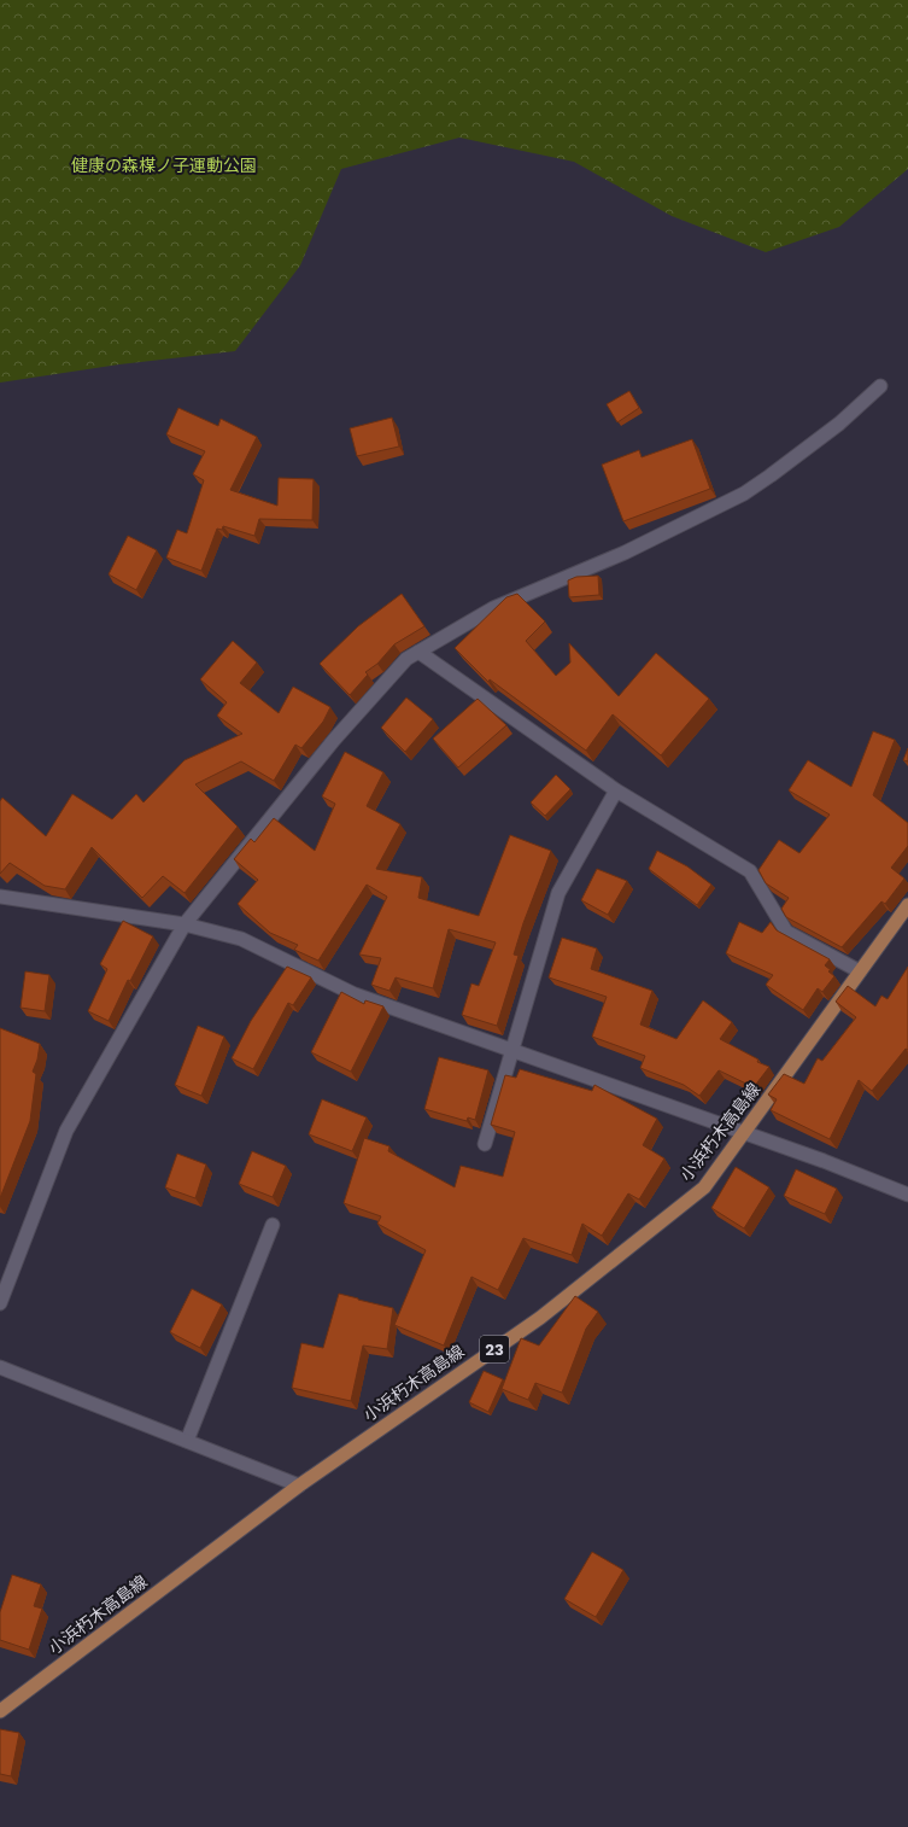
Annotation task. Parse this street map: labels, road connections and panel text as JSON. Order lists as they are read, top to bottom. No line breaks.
{"streets":{"main road":["小浜朽木高島線","23"]},"parks":["健康の森楳ノ子運動公園"]}
